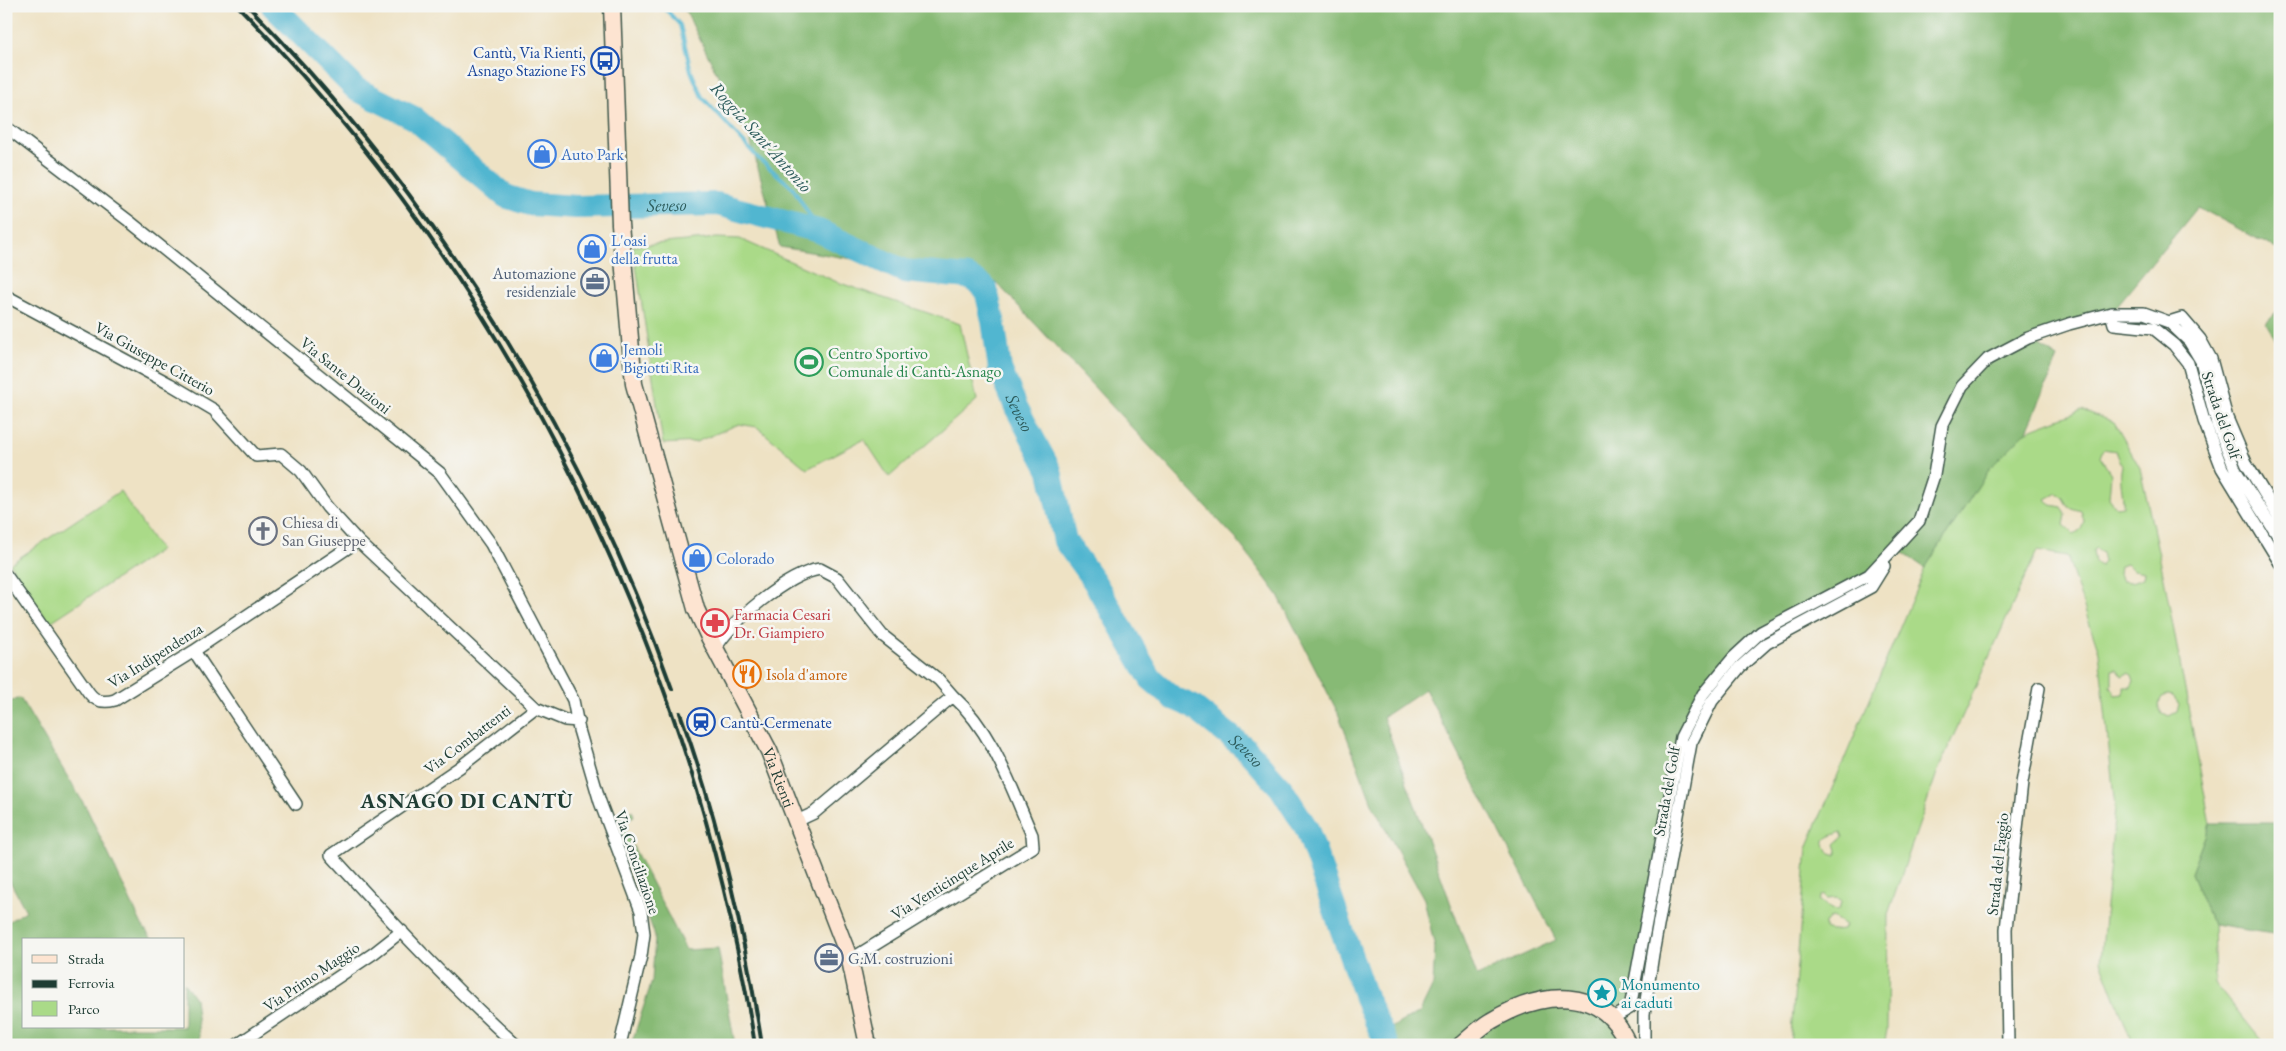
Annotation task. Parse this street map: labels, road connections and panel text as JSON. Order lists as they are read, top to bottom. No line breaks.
{"streets":{"main road":["Via Rienti"],"street":["Via Giuseppe Citterio","Via Sante Duzioni","Strada del Golf","Via Indipendenza","Via Combattenti","Via Conciliazione","Strada del Faggio","Via Venticinque Aprile","Via Primo Maggio"]},"crossings":[["Via Giuseppe Citterio","Via Indipendenza"],["Via Sante Duzioni","Via Combattenti"],["Via Sante Duzioni","Via Conciliazione"],["Via Combattenti","Via Conciliazione"],["Via Combattenti","Via Primo Maggio"],["Via Rienti","Via Venticinque Aprile"]],"districts":["ASNAGO DI CANTÙ"],"water":["Roggia Sant'Antonio","Seveso"],"places":{"bus stop":["Cantù, Via Rienti, Asnago Stazione FS"],"shop":["Auto Park","L'oasi della frutta","Jemoli Bigiotti Rita","Colorado"],"office":["Automazione residenziale","G.M. costruzioni"],"sports":["Centro Sportivo Comunale di Cantù-Asnago"],"church":["Chiesa di San Giuseppe"],"pharmacy":["Farmacia Cesari Dr. Giampiero"],"restaurant":["Isola d'amore"],"station":["Cantù-Cermenate"],"place":["Monumento ai caduti"]},"legend":["Strada","Ferrovia","Parco"]}
